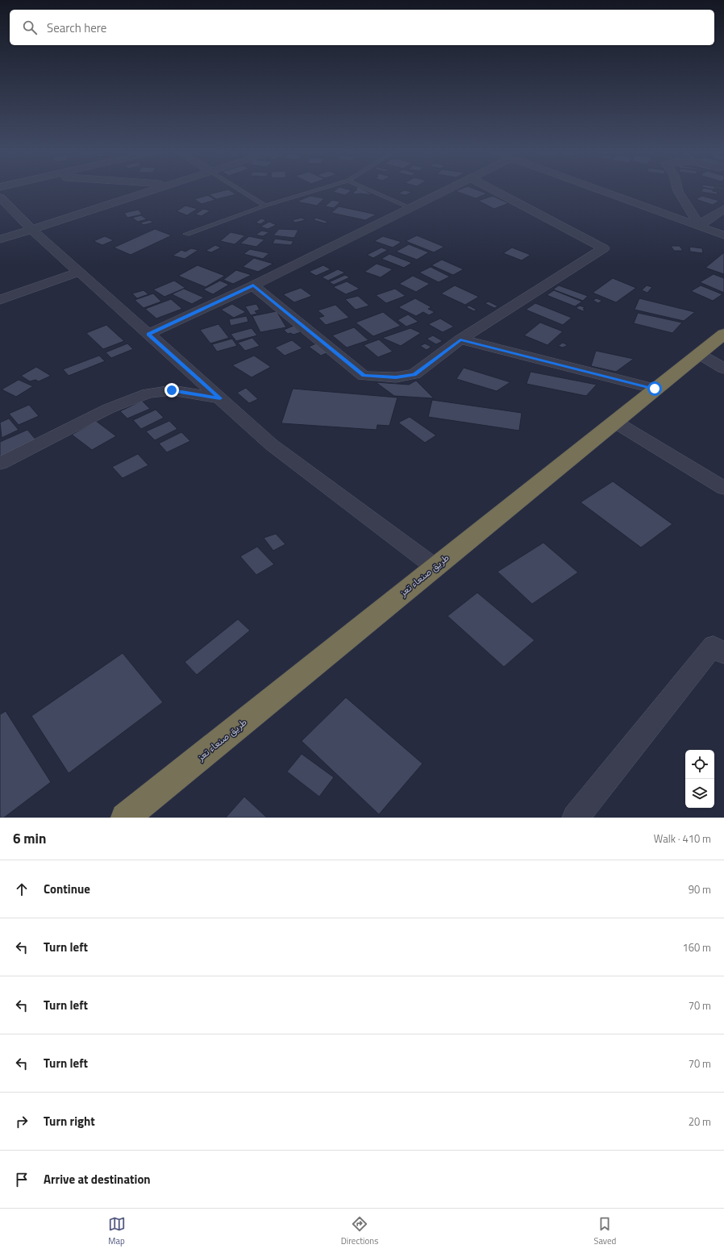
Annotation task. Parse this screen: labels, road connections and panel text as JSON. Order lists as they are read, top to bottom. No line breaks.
{"streets":{"highway":["طريق صنعاء تعز"]},"page":{"search":"Search here","heading":["6 min","Walk · 410 m"],"list":[["Continue","90 m"],["Turn left","160 m"],["Turn left","70 m"],["Turn left","70 m"],["Turn right","20 m"],"Arrive at destination"],"nav":["Map","Directions","Saved"]}}
